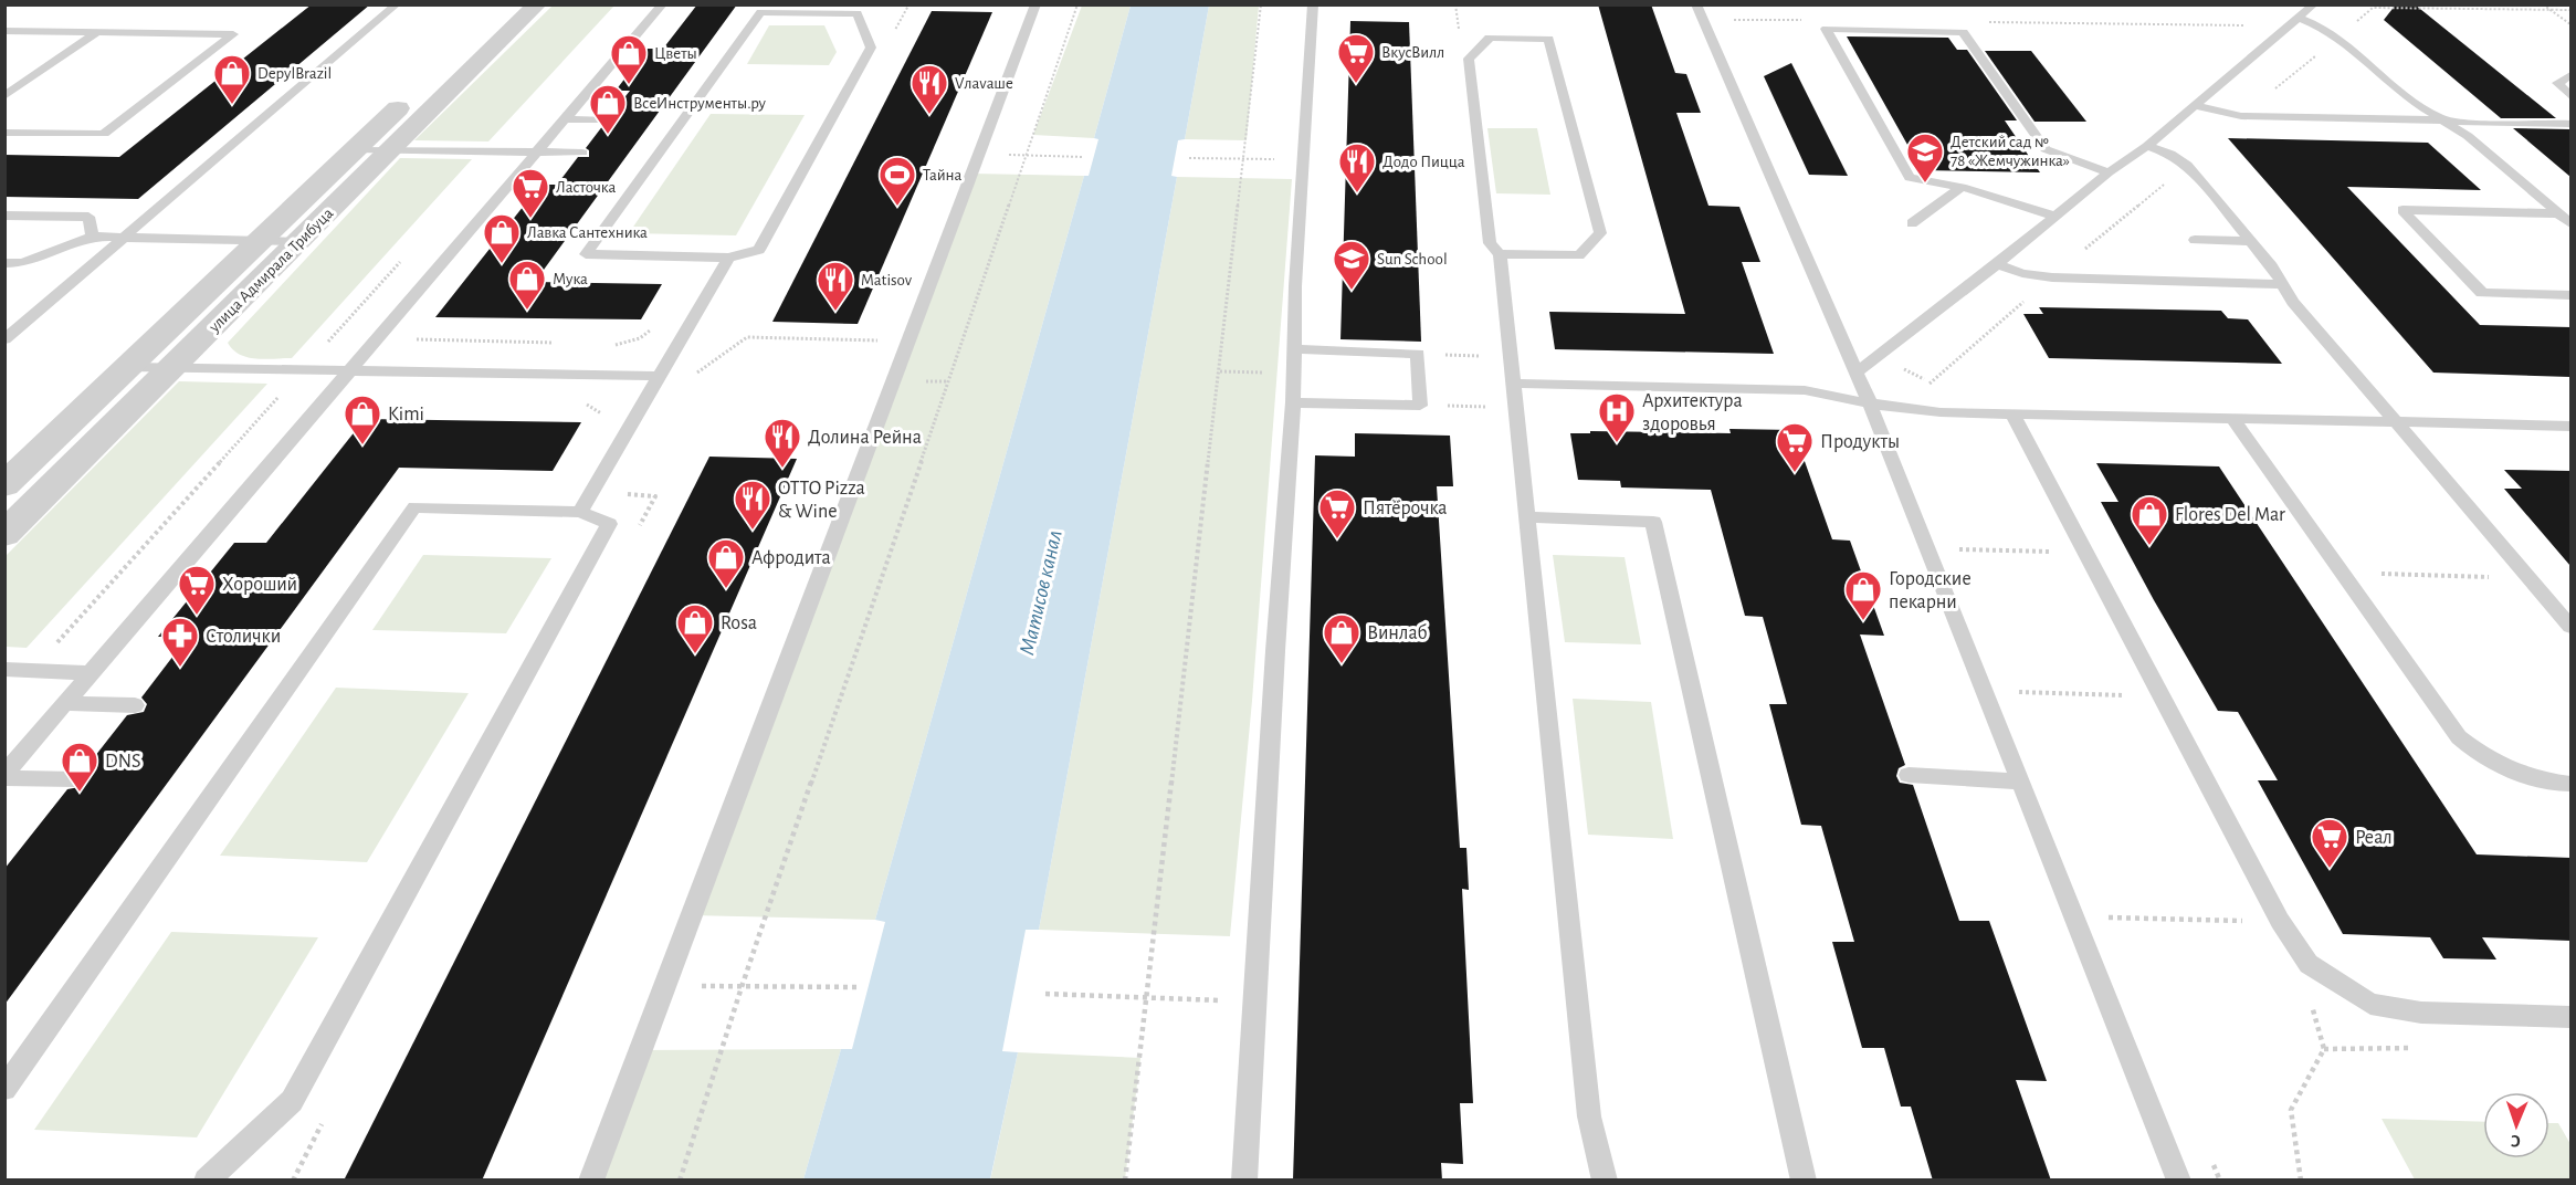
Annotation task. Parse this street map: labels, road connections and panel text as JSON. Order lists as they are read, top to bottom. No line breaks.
{"streets":{"street":["улица Адмирала Трибуца"]},"water":["Матисов канал"],"places":{"supermarket":["ВкусВилл","Ласточка","Продукты","Пятёрочка","Хороший","Реал"],"shop":["Цветы","DepylBrazil","ВсеИнструменты.ру","Лавка Сантехника","Мука","Kimi","Flores Del Mar","Афродита","Городские пекарни","Rosa","Винлаб","DNS"],"restaurant":["Vлаvаше","Додо Пицца","Matisov","Долина Рейна","OTTO Pizza & Wine"],"school or university":["Детский сад № 78 «Жемчужинка»","Sun School"],"sports":["Тайна"],"hospital":["Архитектура здоровья"],"pharmacy":["Столички"]},"north":"bottom"}
